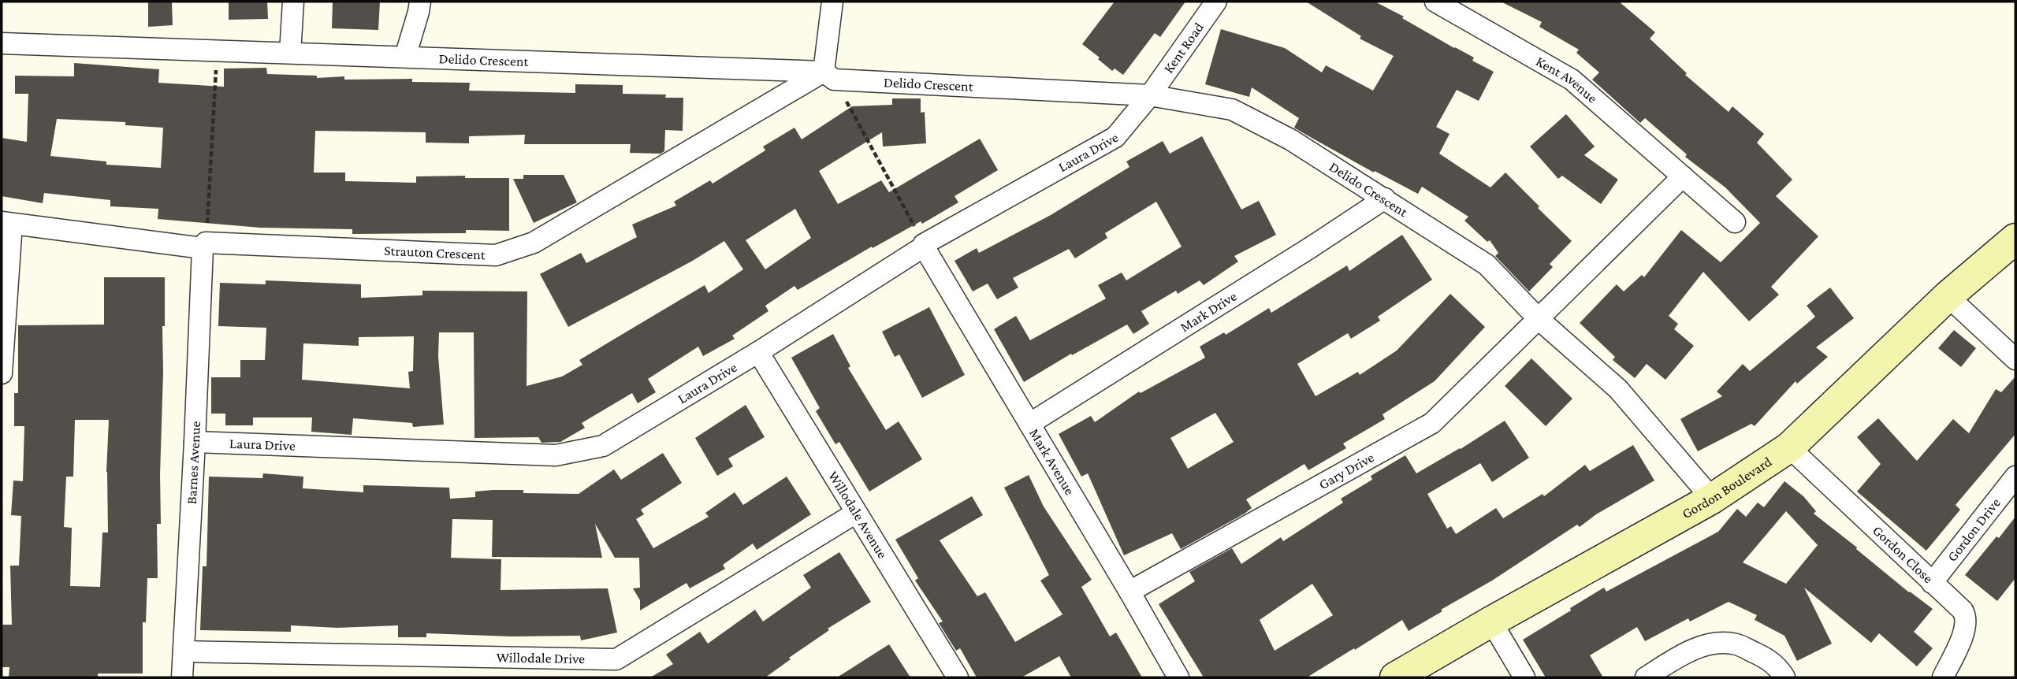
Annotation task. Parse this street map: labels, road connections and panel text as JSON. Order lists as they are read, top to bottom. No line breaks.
{"streets":{"street":["Kent Road","Delido Crescent","Kent Avenue","Laura Drive","Strauton Crescent","Mark Drive","Mark Avenue","Barnes Avenue","Gary Drive","Gordon Boulevard","Willodale Avenue","Gordon Drive","Gordon Close","Willodale Drive"]},"crossings":[["Kent Road","Delido Crescent"],["Kent Road","Laura Drive"],["Delido Crescent","Laura Drive"],["Delido Crescent","Strauton Crescent"],["Delido Crescent","Mark Drive"],["Delido Crescent","Gary Drive"],["Delido Crescent","Gordon Boulevard"],["Laura Drive","Mark Avenue"],["Laura Drive","Barnes Avenue"],["Laura Drive","Willodale Avenue"],["Strauton Crescent","Barnes Avenue"],["Mark Drive","Mark Avenue"],["Mark Avenue","Gary Drive"],["Barnes Avenue","Willodale Drive"],["Gordon Boulevard","Gordon Close"],["Willodale Avenue","Willodale Drive"],["Gordon Drive","Gordon Close"]]}
